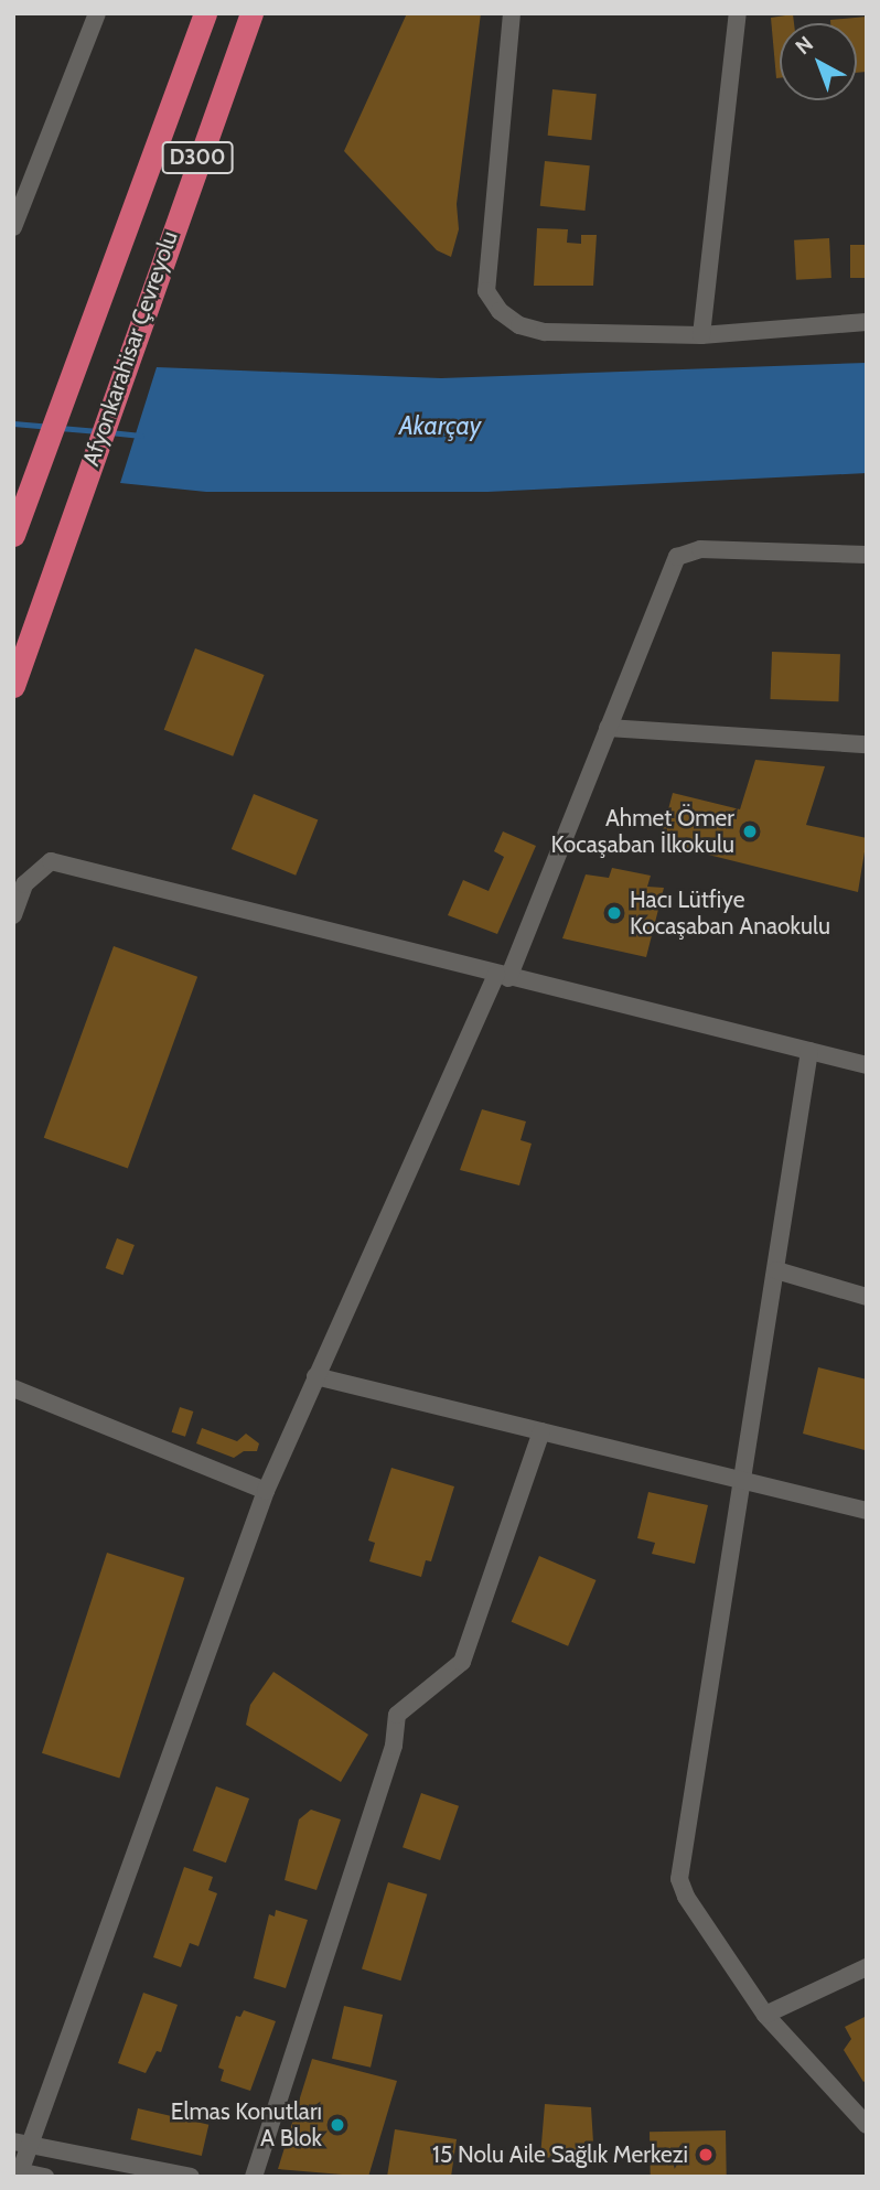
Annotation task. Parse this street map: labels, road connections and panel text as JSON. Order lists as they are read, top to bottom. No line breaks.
{"streets":{"highway":["D300","Afyonkarahisar Çevreyolu"]},"water":["Akarçay"],"places":["Ahmet Ömer Kocaşaban İlkokulu","Hacı Lütfiye Kocaşaban Anaokulu","Elmas Konutları A Blok","15 Nolu Aile Sağlık Merkezi"],"north":"top left"}
